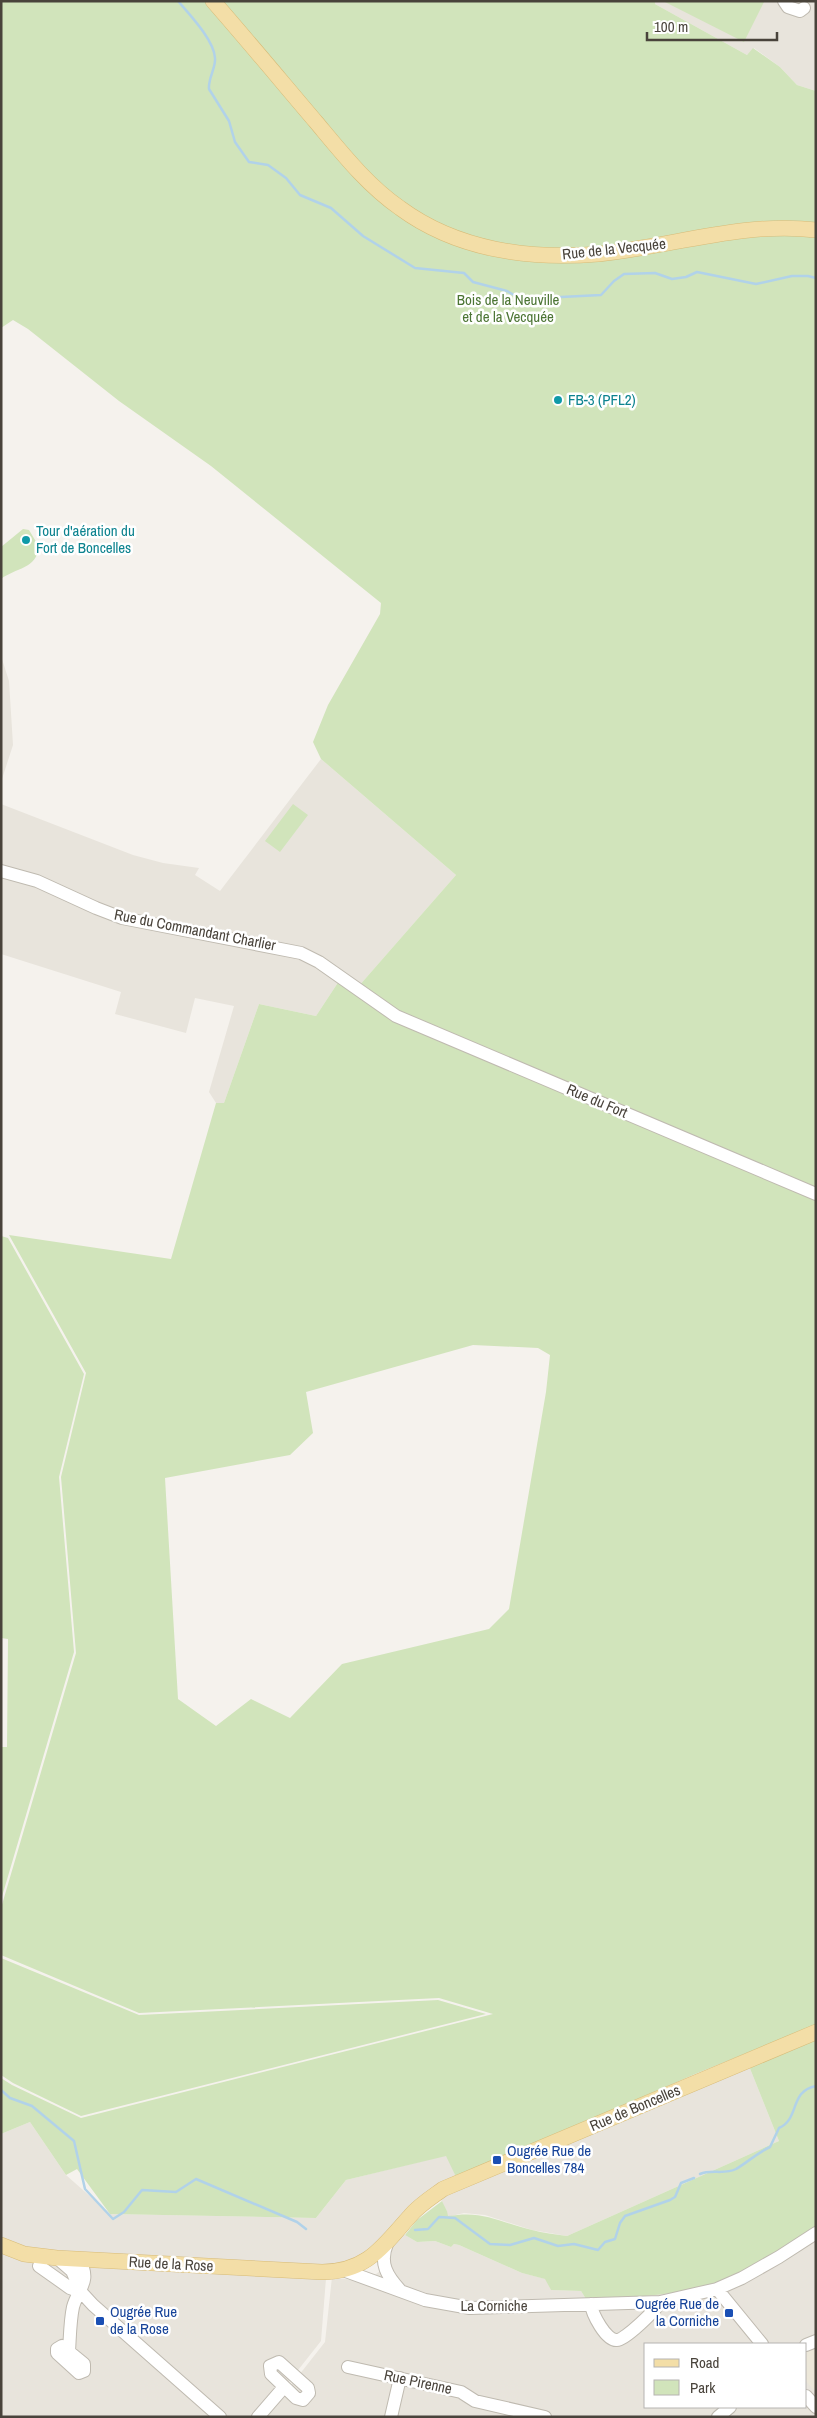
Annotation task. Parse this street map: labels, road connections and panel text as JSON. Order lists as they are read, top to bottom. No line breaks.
{"streets":{"main road":["Rue de la Vecquée","Rue de Boncelles","Rue de la Rose"],"street":["Rue du Commandant Charlier","Rue du Fort","La Corniche","Rue Pirenne"]},"crossings":[["Rue du Commandant Charlier","Rue du Fort"],["Rue de Boncelles","Rue de la Rose"],["Rue de la Rose","La Corniche"]],"parks":["Bois de la Neuville et de la Vecquée"],"places":{"other":["FB-3 (PFL2)","Tour d'aération du Fort de Boncelles"],"transit":["Ougrée Rue de Boncelles 784","Ougrée Rue de la Corniche","Ougrée Rue de la Rose"]},"legend":["Road","Park"],"scale_bar":"100 m"}
